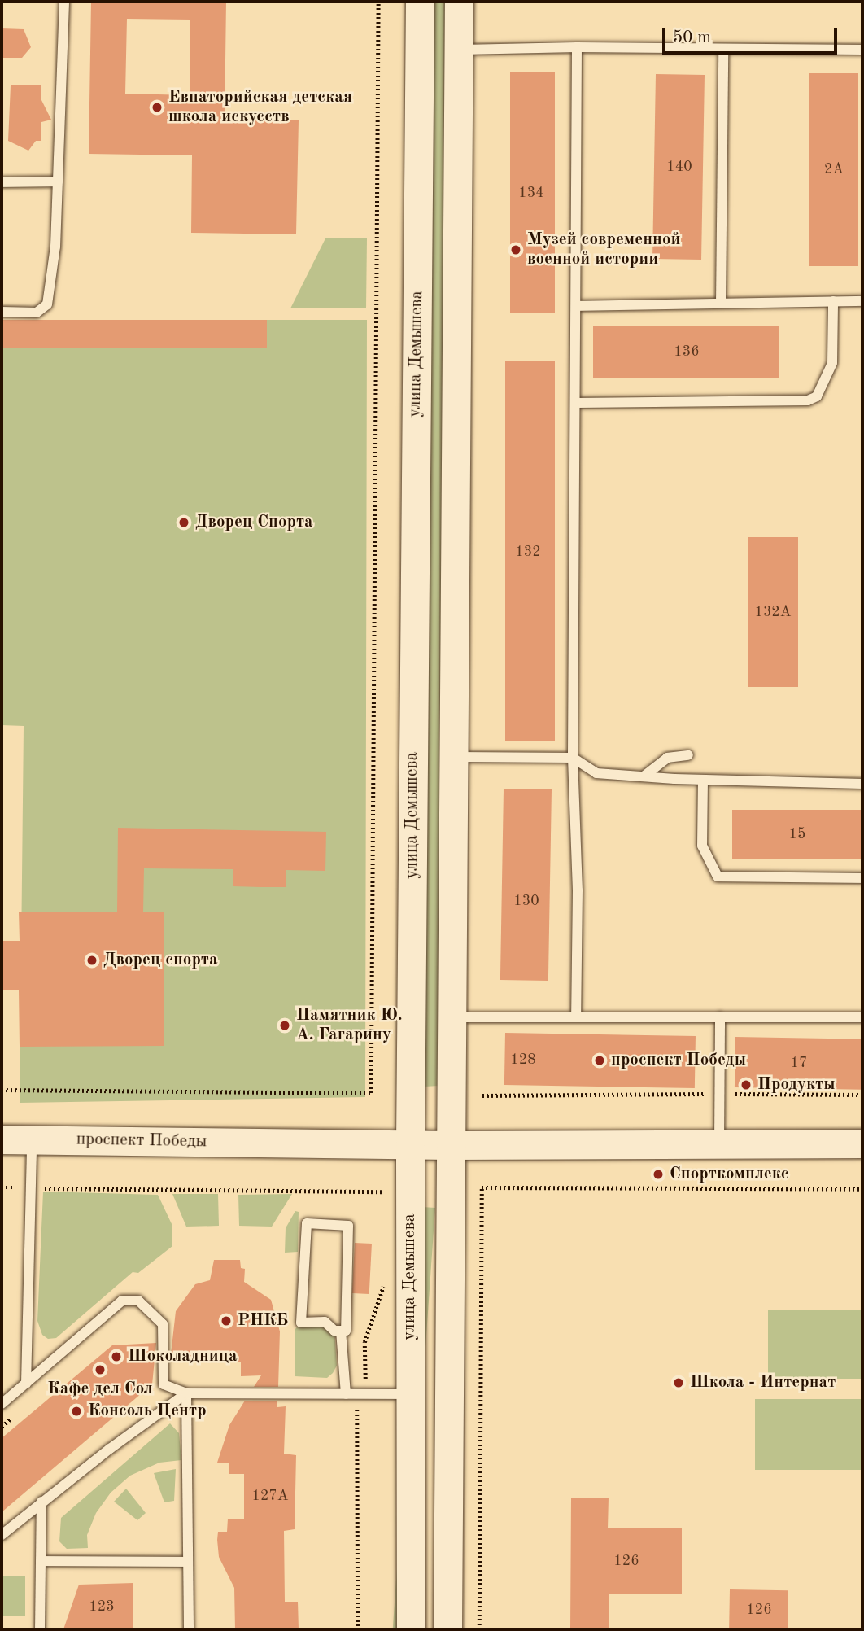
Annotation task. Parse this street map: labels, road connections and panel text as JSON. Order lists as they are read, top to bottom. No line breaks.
{"streets":{"street":["улица Демышева","проспект Победы"]},"crossings":[["улица Демышева","проспект Победы"]],"places":["Евпаторийская детская школа искусств","Музей современной военной истории","Дворец Спорта","Дворец спорта","Памятник Ю. А. Гагарину","проспект Победы","Продукты","Спорткомплекс","РНКБ","Шоколадница","Кафе дел Сол","Школа - Интернат","Консоль Центр"],"house_numbers":["140","2А","134","136","132","132А","15","130","128","17","127А","126","123","126"],"scale_bar":"50 m"}
